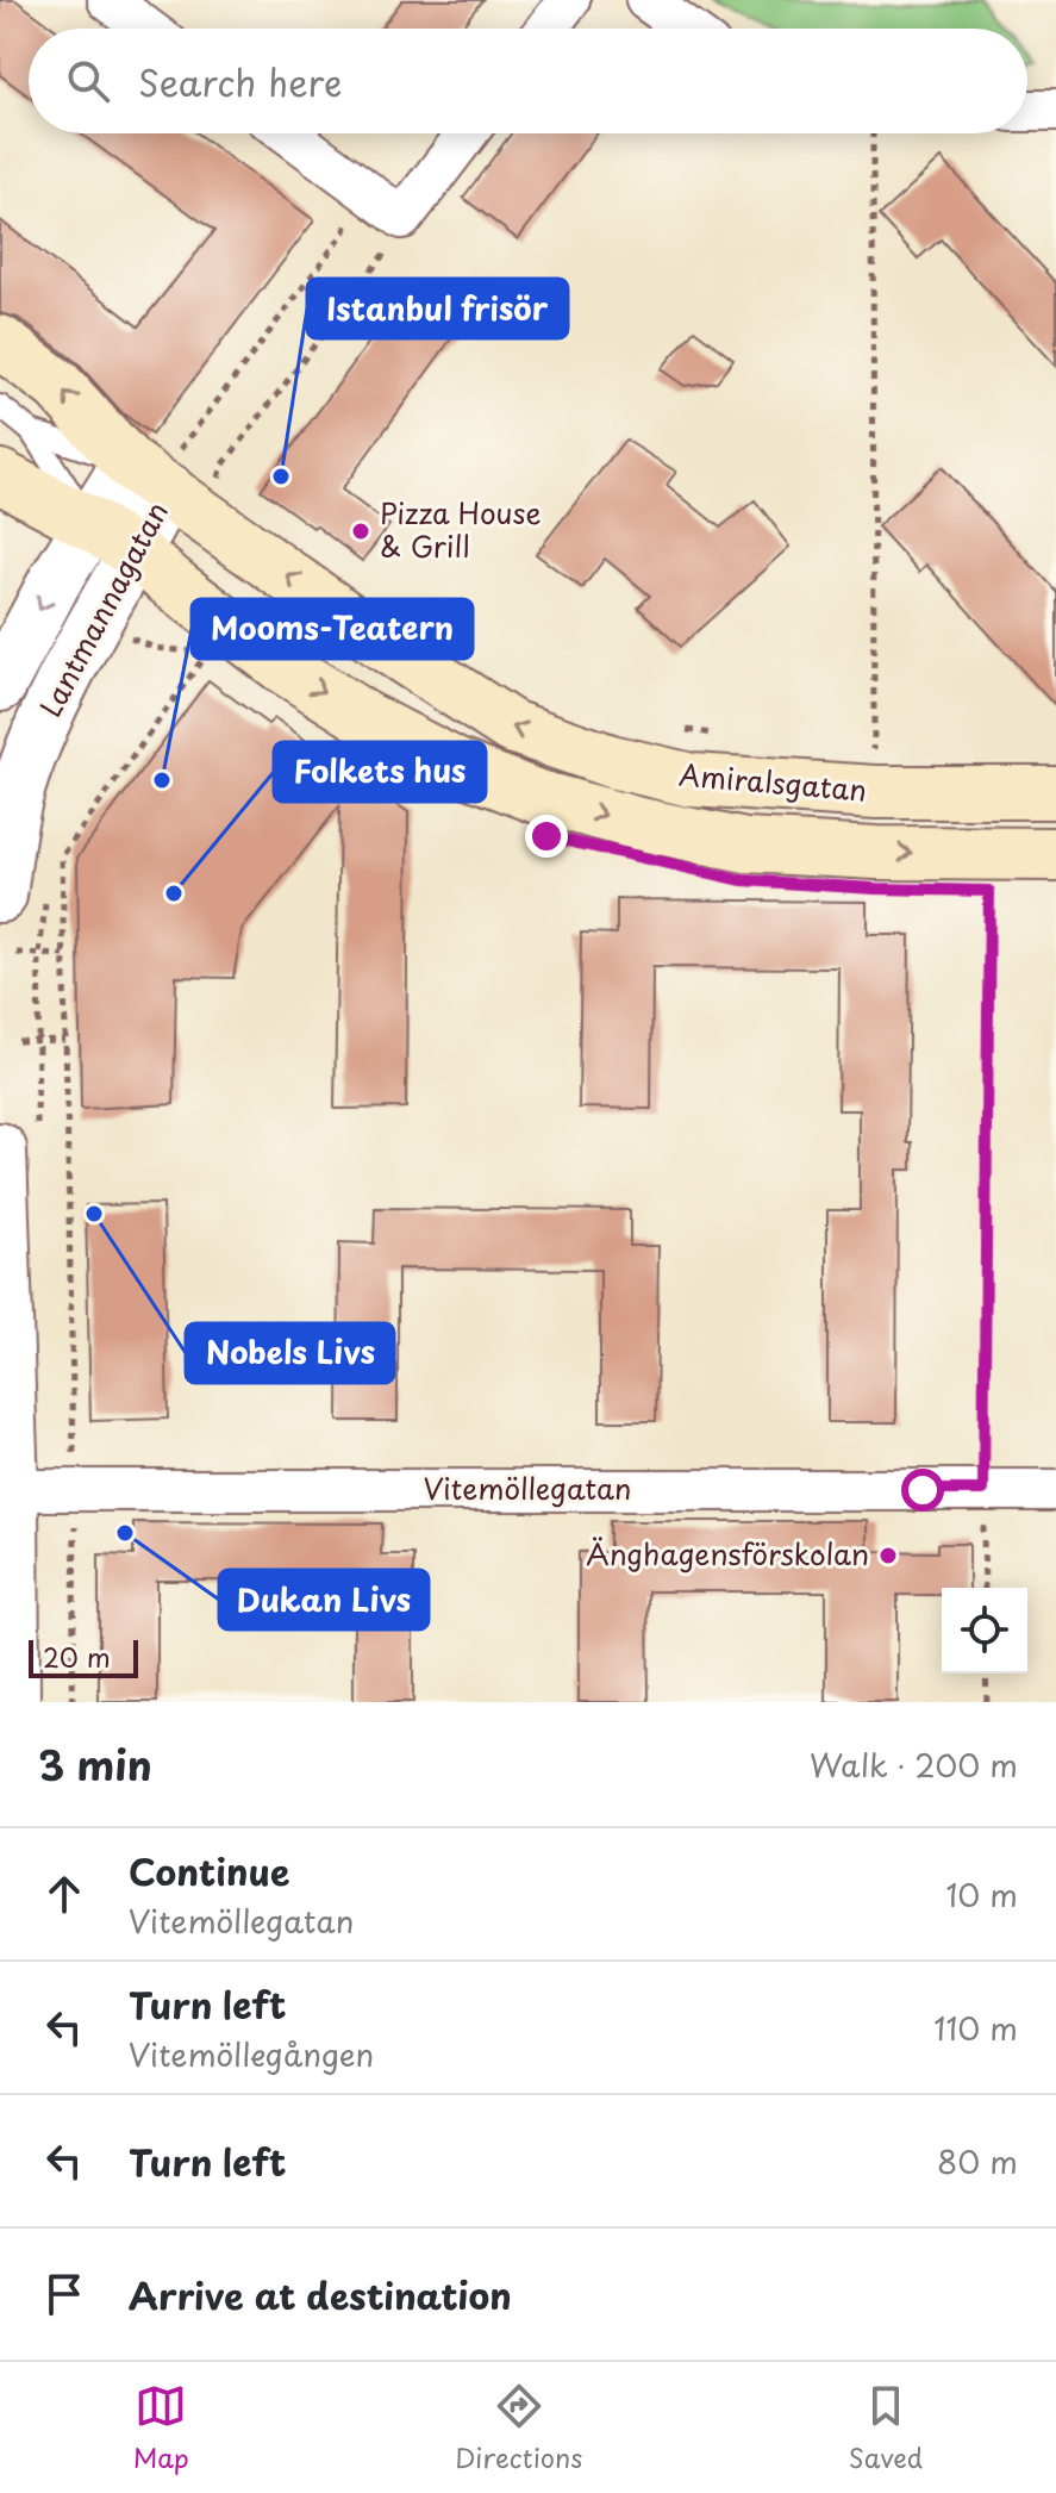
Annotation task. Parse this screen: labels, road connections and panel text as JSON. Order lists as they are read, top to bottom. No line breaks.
{"streets":{"main road":["Amiralsgatan"],"street":["Lantmannagatan","Vitemöllegatan"]},"crossings":[["Lantmannagatan","Amiralsgatan"]],"places":["Istanbul frisör","Pizza House & Grill","Mooms-Teatern","Folkets hus","Nobels Livs","Dukan Livs","Änghagensförskolan"],"scale_bar":"20 m","page":{"search":"Search here","scale":"20 m","heading":["3 min","Walk · 200 m"],"list":[["Continue","Vitemöllegatan","10 m"],["Turn left","Vitemöllegången","110 m"],["Turn left","80 m"],"Arrive at destination"],"nav":["Map","Directions","Saved"]}}
